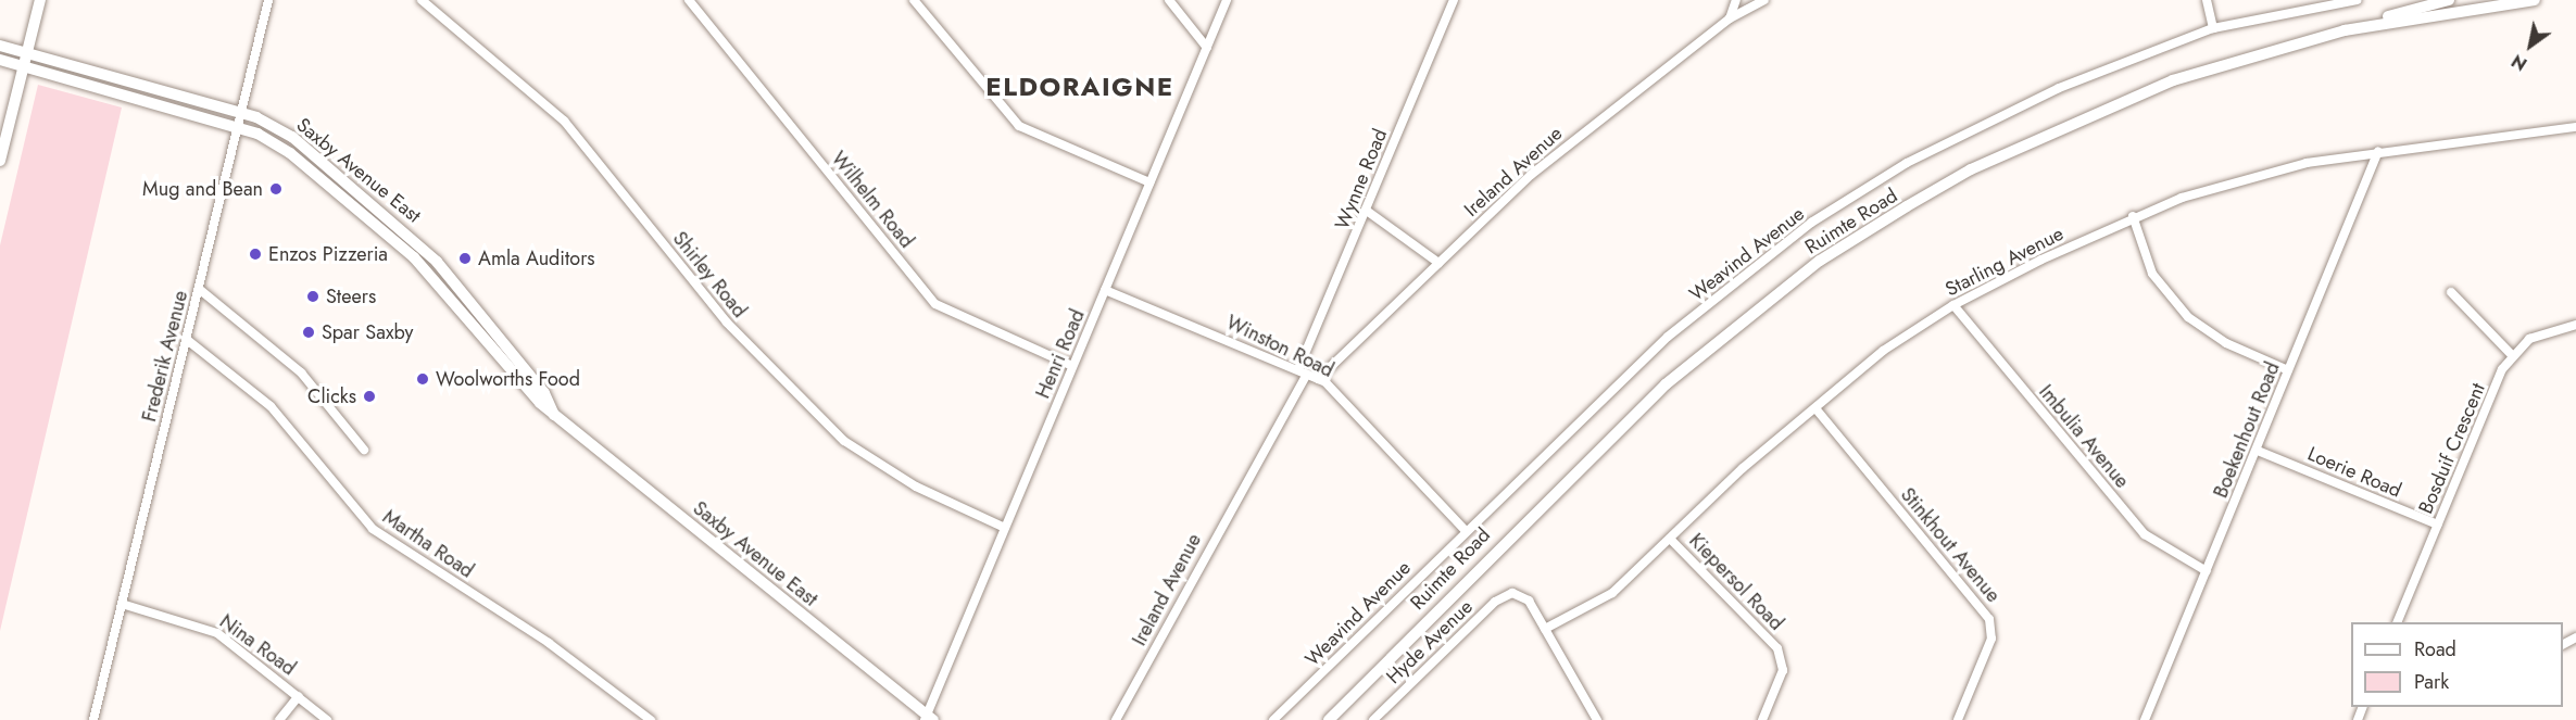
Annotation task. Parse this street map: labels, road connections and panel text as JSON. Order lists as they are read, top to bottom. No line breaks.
{"streets":{"street":["Saxby Avenue East","Ireland Avenue","Wynne Road","Wilhelm Road","Ruimte Road","Weavind Avenue","Starling Avenue","Shirley Road","Winston Road","Henri Road","Frederik Avenue","Boekenhout Road","Imbulia Avenue","Bosduif Crescent","Loerie Road","Martha Road","Stinkhout Avenue","Kiepersol Road","Hyde Avenue","Nina Road"]},"crossings":[["Saxby Avenue East","Henri Road"],["Saxby Avenue East","Frederik Avenue"],["Ireland Avenue","Winston Road"],["Wynne Road","Winston Road"],["Wilhelm Road","Henri Road"],["Weavind Avenue","Winston Road"],["Starling Avenue","Boekenhout Road"],["Starling Avenue","Imbulia Avenue"],["Starling Avenue","Stinkhout Avenue"],["Starling Avenue","Kiepersol Road"],["Starling Avenue","Hyde Avenue"],["Shirley Road","Henri Road"],["Winston Road","Henri Road"],["Frederik Avenue","Martha Road"],["Frederik Avenue","Nina Road"],["Boekenhout Road","Imbulia Avenue"],["Boekenhout Road","Loerie Road"],["Bosduif Crescent","Loerie Road"]],"districts":["ELDORAIGNE"],"places":["Mug and Bean","Enzos Pizzeria","Amla Auditors","Steers","Spar Saxby","Woolworths Food","Clicks"],"legend":["Road","Park"],"north":"bottom left"}
